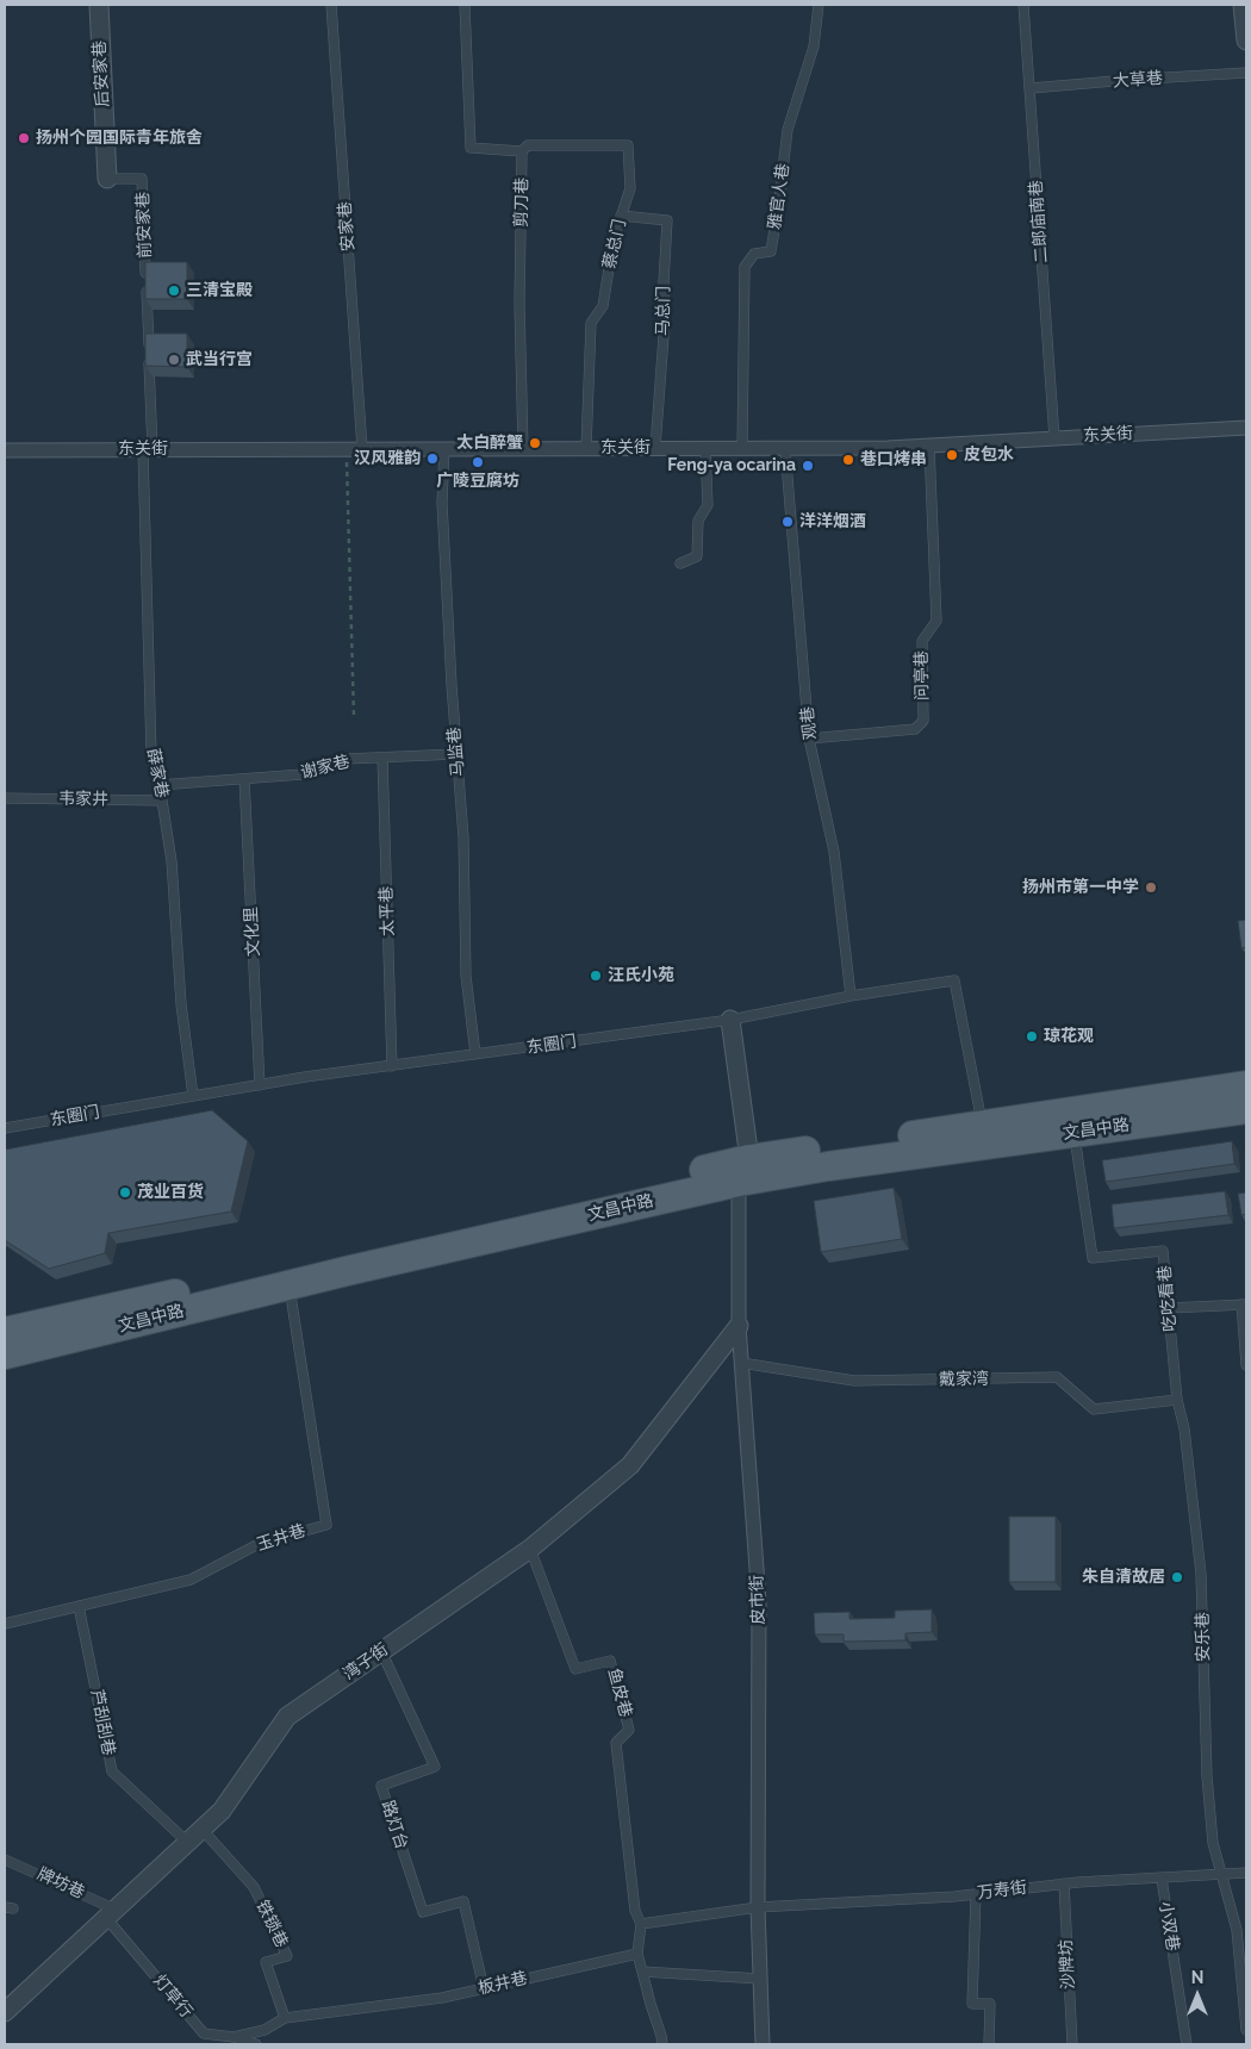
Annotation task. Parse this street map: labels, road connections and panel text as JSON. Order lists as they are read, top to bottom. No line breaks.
{"streets":{"main road":["文昌中路"],"street":["后安家巷","东关街","皮市街","湾子街"],"lane":["大草巷","雅官人巷","剪刀巷","二郎庙南巷","前安家巷","安家巷","蔡总门","马总门","问亭巷","观巷","马监巷","谢家巷","薛家巷","韦家井","太平巷","文化里","东圈门","吃吃看巷","戴家湾","玉井巷","安乐巷","鱼皮巷","芦刮刮巷","路灯台","牌坊巷","万寿街","铁锁巷","小双巷","沙牌坊","板井巷","灯草行"]},"crossings":[["后安家巷","前安家巷"],["大草巷","二郎庙南巷"],["雅官人巷","东关街"],["剪刀巷","蔡总门"],["剪刀巷","东关街"],["二郎庙南巷","东关街"],["前安家巷","东关街"],["前安家巷","薛家巷"],["安家巷","东关街"],["蔡总门","马总门"],["蔡总门","东关街"],["马总门","东关街"],["东关街","问亭巷"],["东关街","观巷"],["东关街","马监巷"],["东关街","薛家巷"],["问亭巷","观巷"],["观巷","东圈门"],["马监巷","谢家巷"],["马监巷","东圈门"],["谢家巷","薛家巷"],["谢家巷","太平巷"],["谢家巷","文化里"],["薛家巷","韦家井"],["薛家巷","东圈门"],["太平巷","东圈门"],["文化里","东圈门"],["东圈门","文昌中路"],["文昌中路","吃吃看巷"],["文昌中路","玉井巷"],["文昌中路","皮市街"],["吃吃看巷","戴家湾"],["吃吃看巷","安乐巷"],["戴家湾","皮市街"],["戴家湾","安乐巷"],["玉井巷","芦刮刮巷"],["皮市街","湾子街"],["皮市街","万寿街"],["安乐巷","万寿街"],["湾子街","鱼皮巷"],["湾子街","芦刮刮巷"],["湾子街","路灯台"],["湾子街","牌坊巷"],["湾子街","铁锁巷"],["湾子街","灯草行"],["鱼皮巷","万寿街"],["鱼皮巷","板井巷"],["路灯台","板井巷"],["牌坊巷","灯草行"],["万寿街","小双巷"],["万寿街","沙牌坊"],["铁锁巷","板井巷"],["板井巷","灯草行"]],"places":["扬州个园国际青年旅舍","三清宝殿","武当行宫","太白醉蟹","皮包水","汉风雅韵","巷口烤串","广陵豆腐坊","Feng-ya ocarina","洋洋烟酒","扬州市第一中学","汪氏小苑","琼花观","茂业百货","朱自清故居"],"north":"top"}
